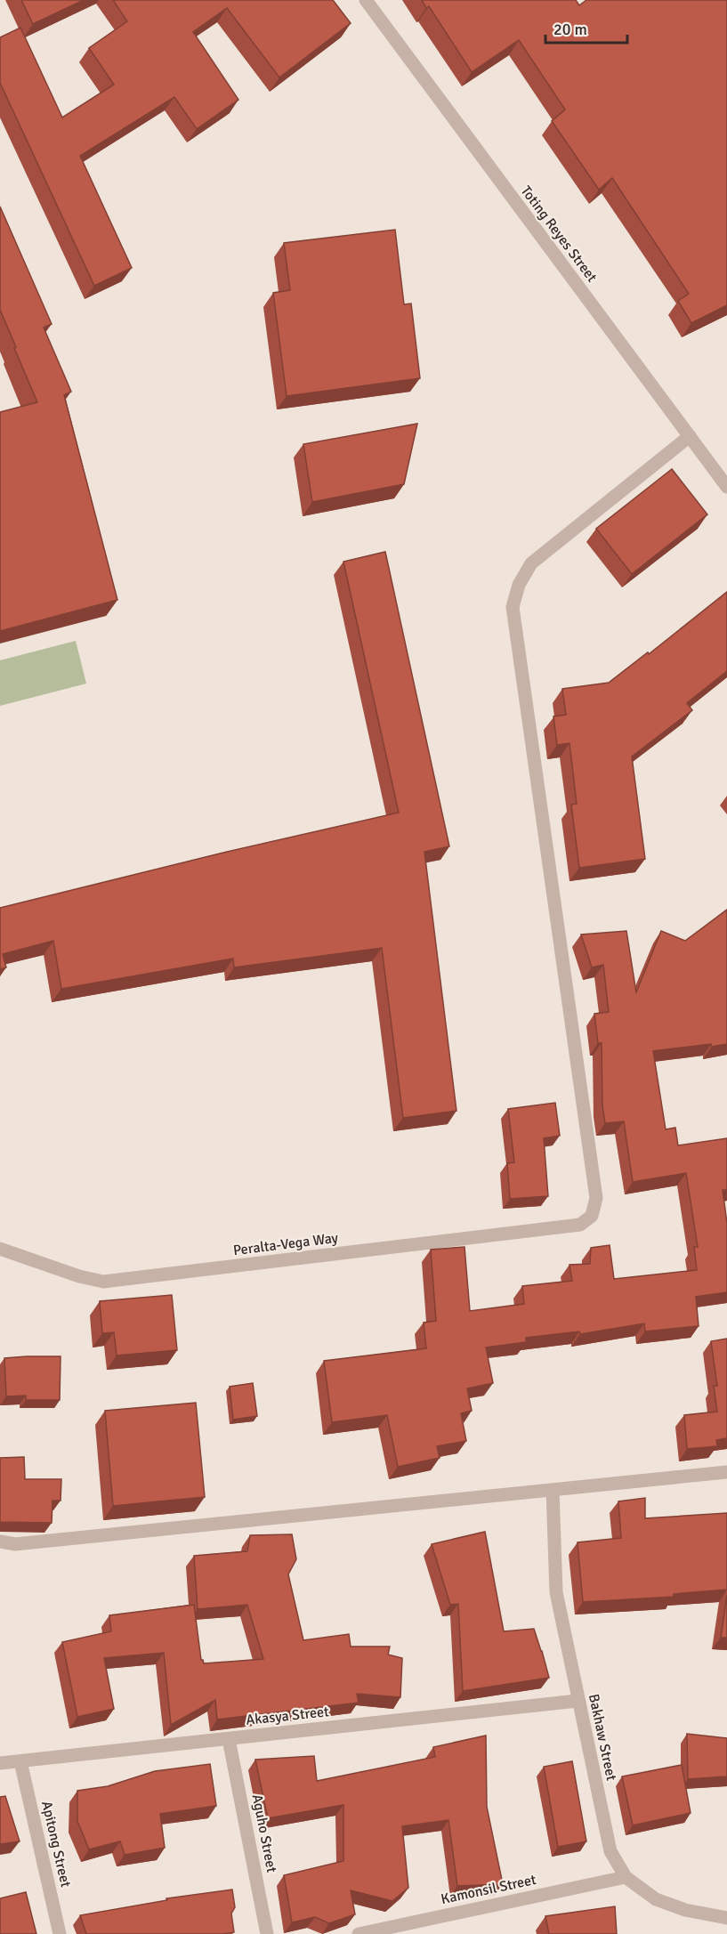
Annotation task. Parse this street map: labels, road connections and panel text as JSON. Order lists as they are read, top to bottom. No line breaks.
{"streets":{"street":["Toting Reyes Street","Peralta-Vega Way","Akasya Street","Bakhaw Street","Aguho Street","Apitong Street","Kamonsil Street"]},"crossings":[["Toting Reyes Street","Peralta-Vega Way"],["Akasya Street","Bakhaw Street"],["Akasya Street","Aguho Street"],["Akasya Street","Apitong Street"],["Bakhaw Street","Kamonsil Street"]],"scale_bar":"20 m"}
